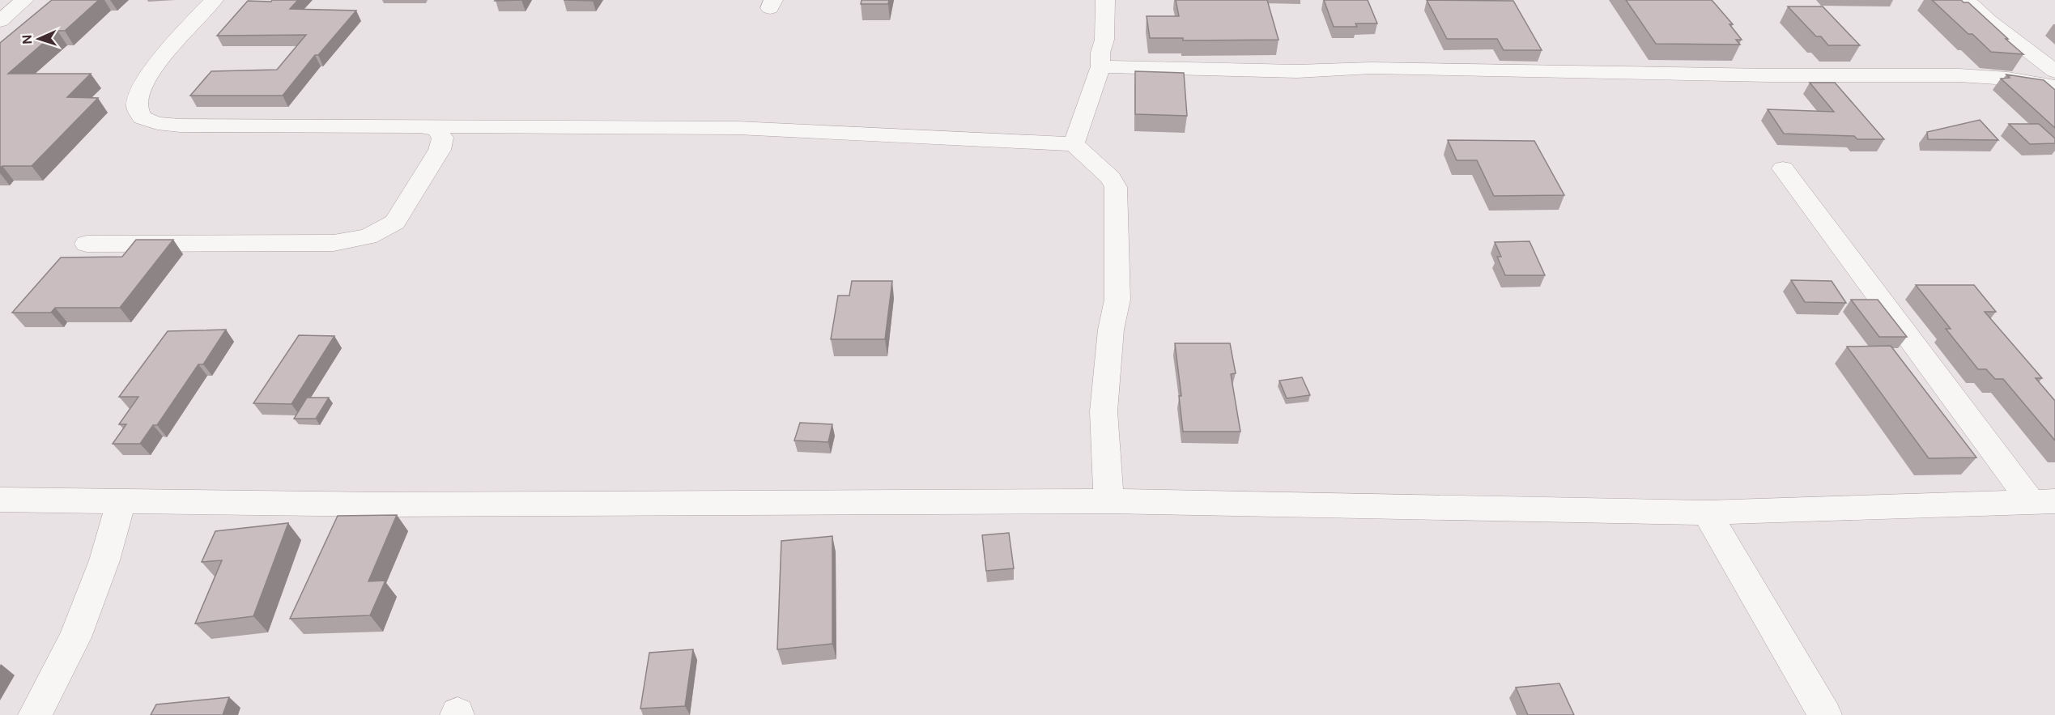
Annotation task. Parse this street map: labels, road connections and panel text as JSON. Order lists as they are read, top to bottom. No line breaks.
{"north":"left"}
